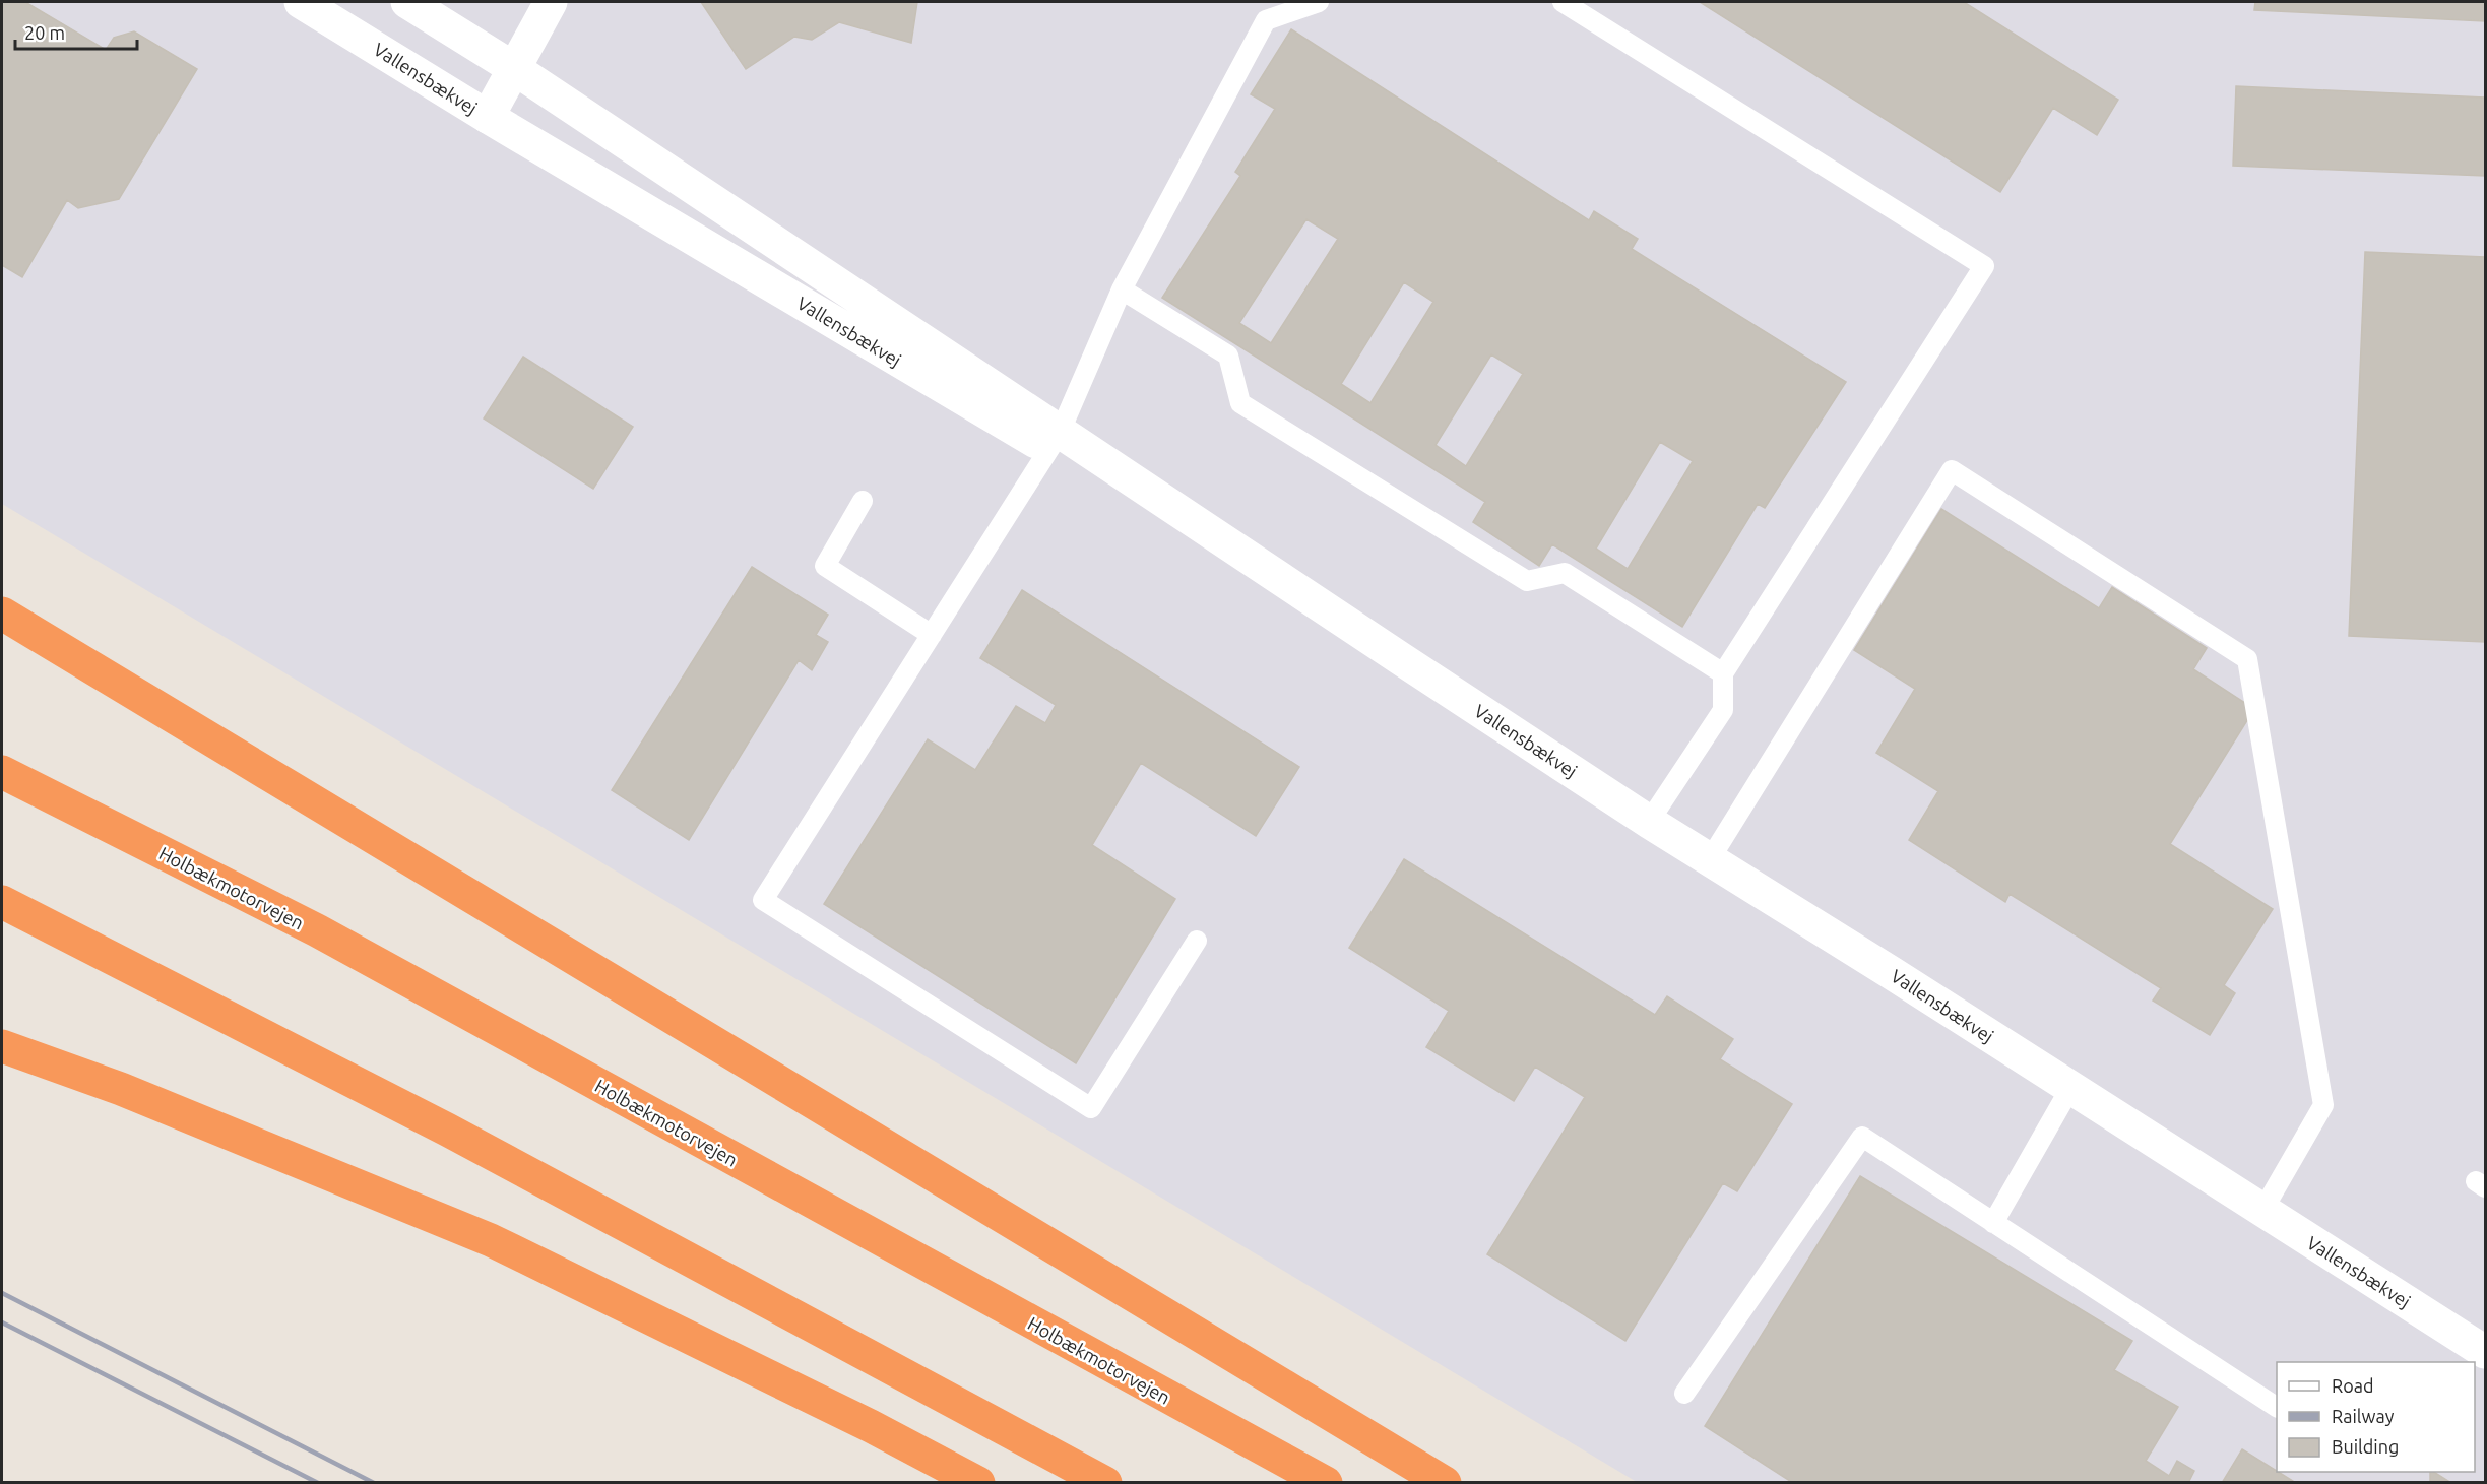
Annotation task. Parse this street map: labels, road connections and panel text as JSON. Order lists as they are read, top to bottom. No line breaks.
{"streets":{"highway":["Holbækmotorvejen"],"street":["Vallensbækvej"]},"legend":["Road","Railway","Building"],"scale_bar":"20 m"}
